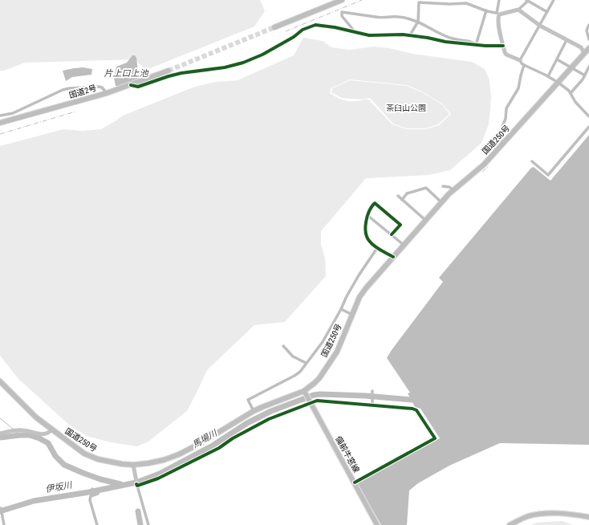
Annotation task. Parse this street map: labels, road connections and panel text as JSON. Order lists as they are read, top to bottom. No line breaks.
{"streets":{"highway":["国道2号","国道250号"],"main road":["備前牛窓線"]},"crossings":[["国道250号","備前牛窓線"]],"water":["片上口上池","馬場川","伊坂川"],"parks":["茶臼山公園"]}
